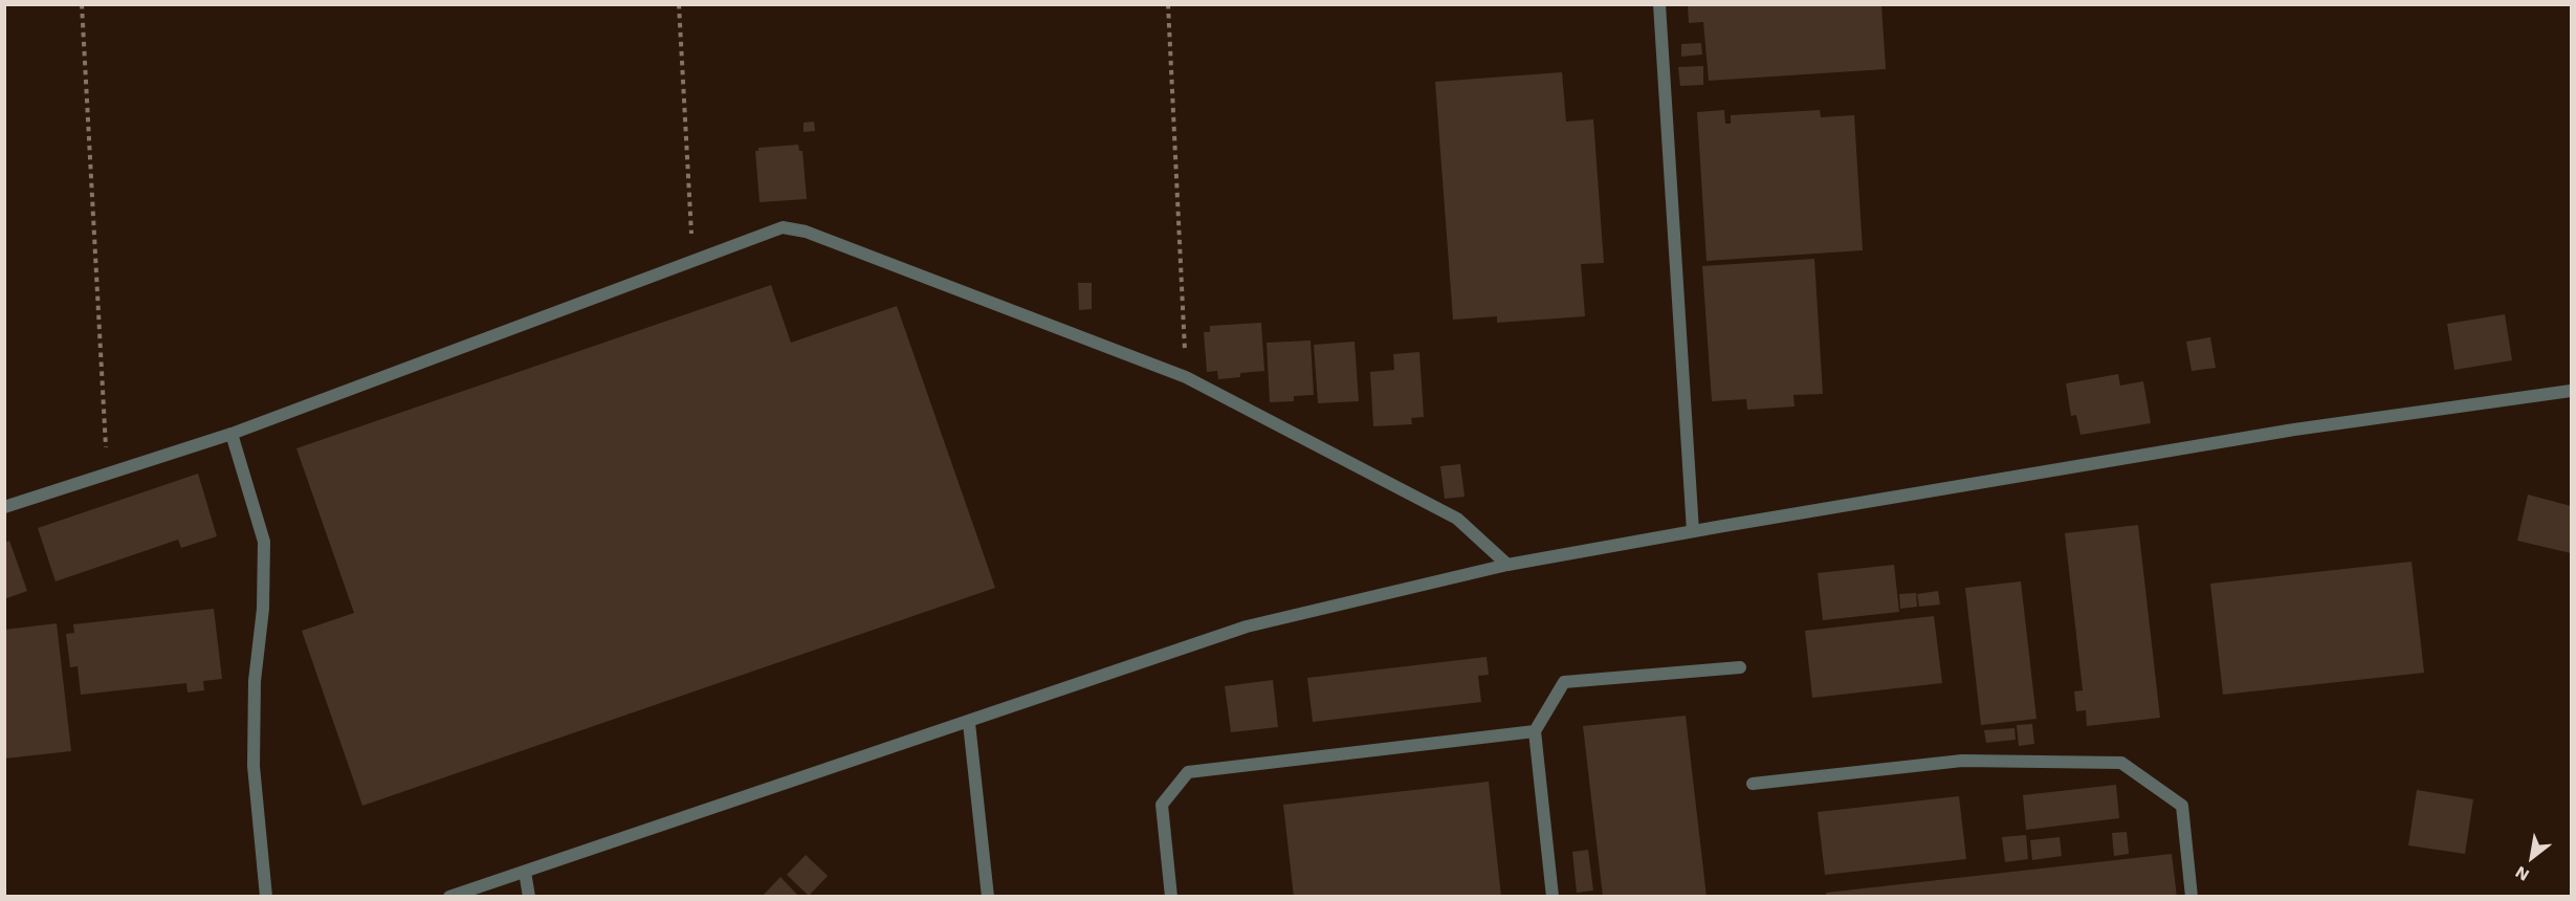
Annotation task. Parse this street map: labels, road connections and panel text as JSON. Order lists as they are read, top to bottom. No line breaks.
{"north":"bottom left"}
